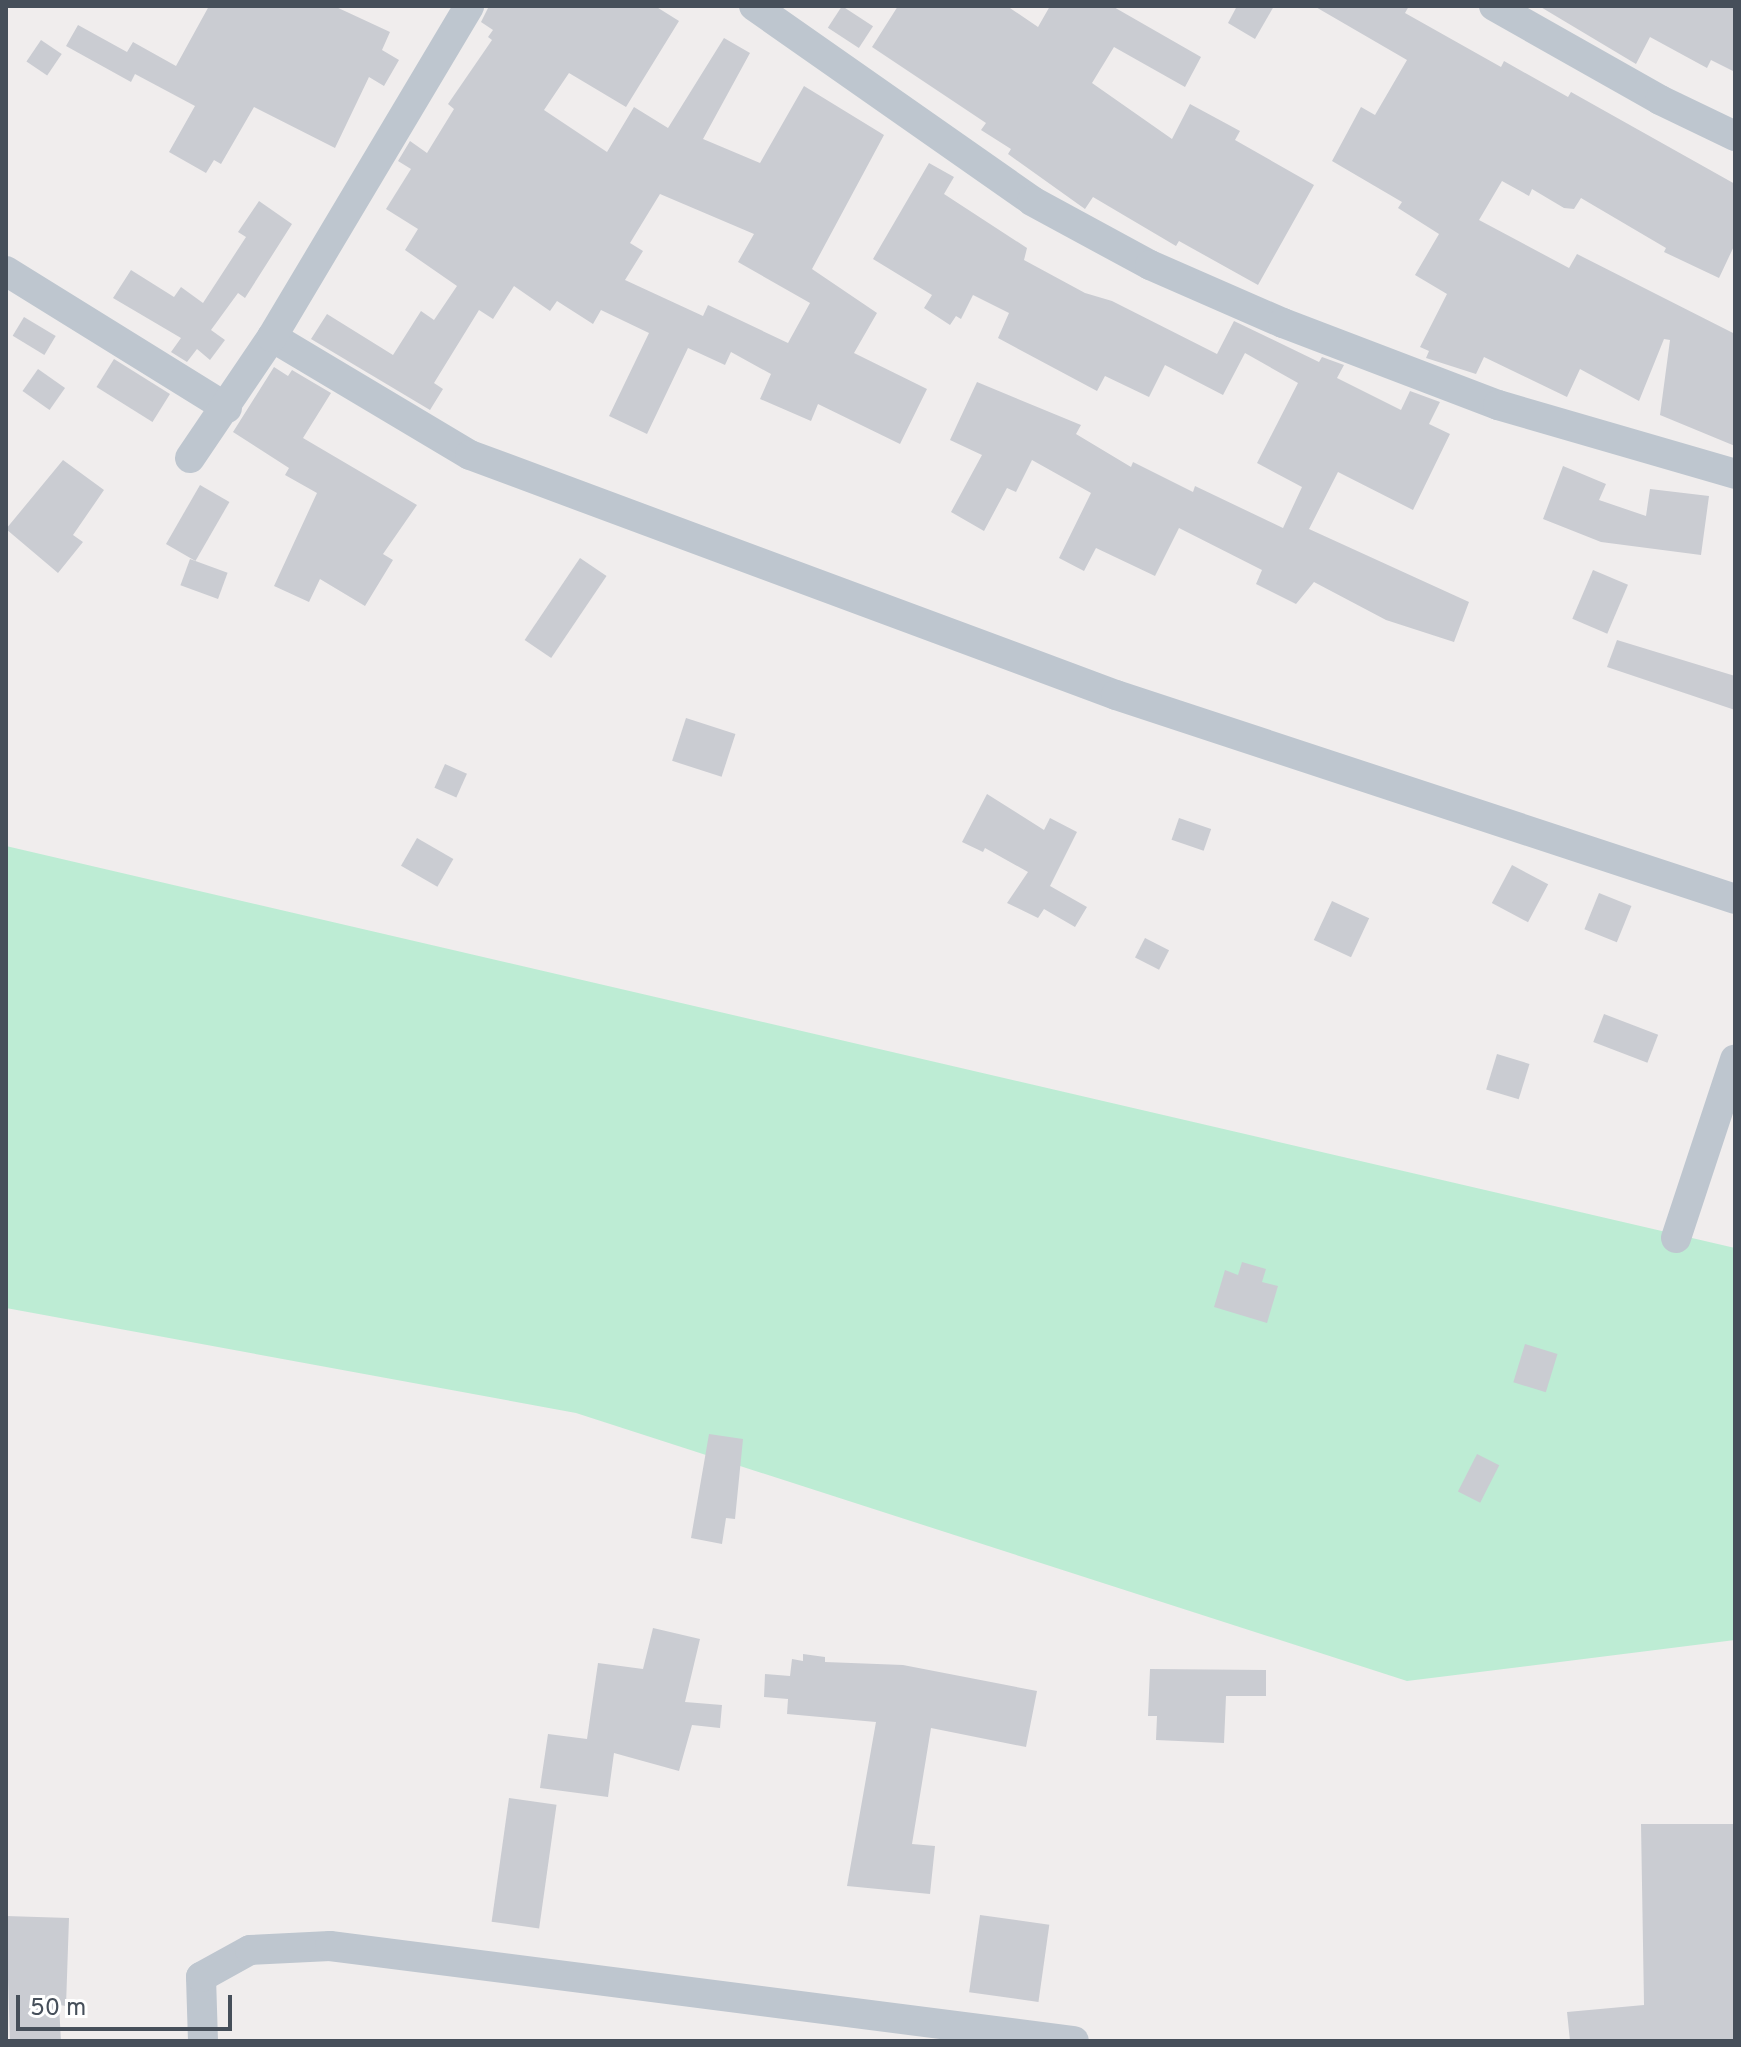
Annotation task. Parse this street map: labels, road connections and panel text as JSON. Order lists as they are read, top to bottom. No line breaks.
{"scale_bar":"50 m"}
